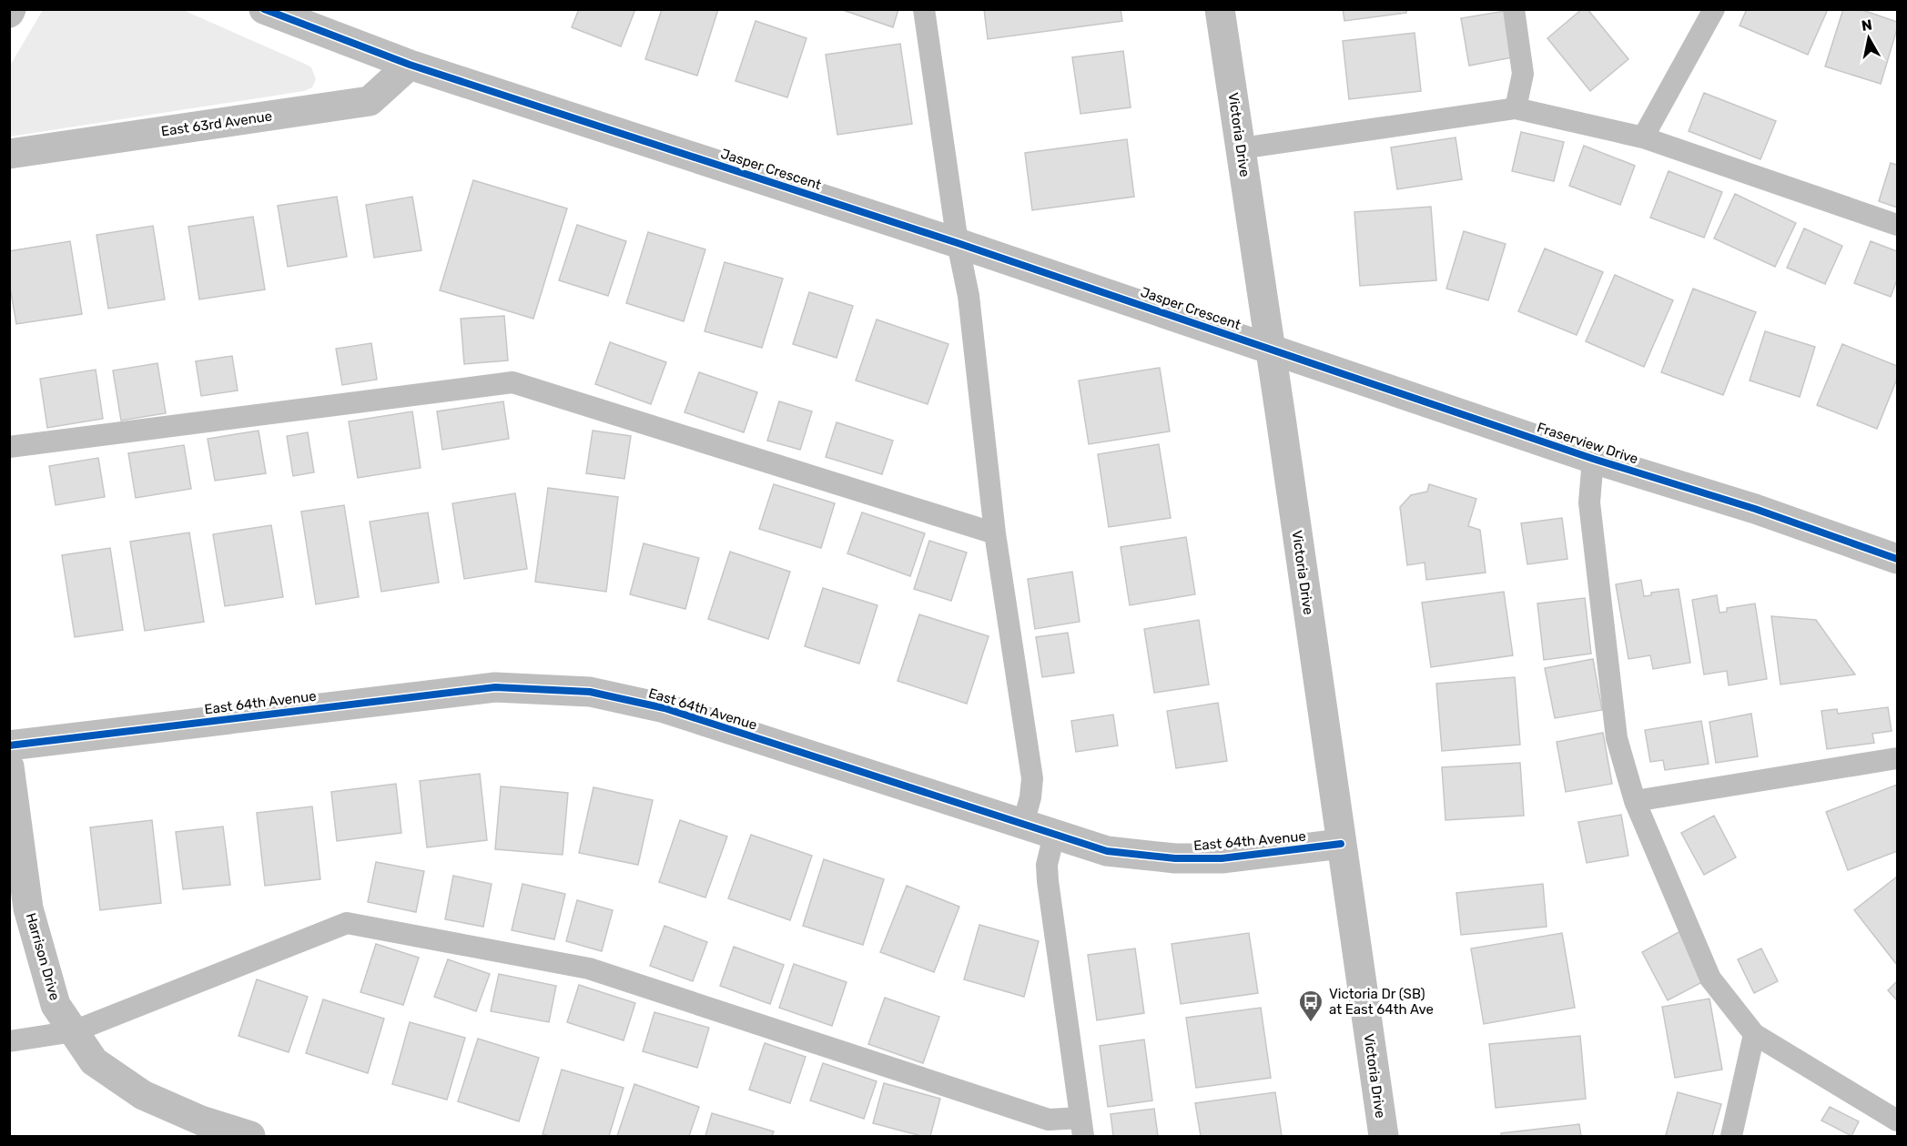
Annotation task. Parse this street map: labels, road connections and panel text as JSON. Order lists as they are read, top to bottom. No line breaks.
{"streets":{"street":["East 63rd Avenue","Victoria Drive","Jasper Crescent","Fraserview Drive","East 64th Avenue","Harrison Drive"]},"crossings":[["East 63rd Avenue","Jasper Crescent"],["Victoria Drive","Jasper Crescent"],["Victoria Drive","Fraserview Drive"],["Victoria Drive","East 64th Avenue"],["Jasper Crescent","Fraserview Drive"]],"places":{"bus stop":["Victoria Dr (SB) at East 64th Ave"]},"north":"top"}
